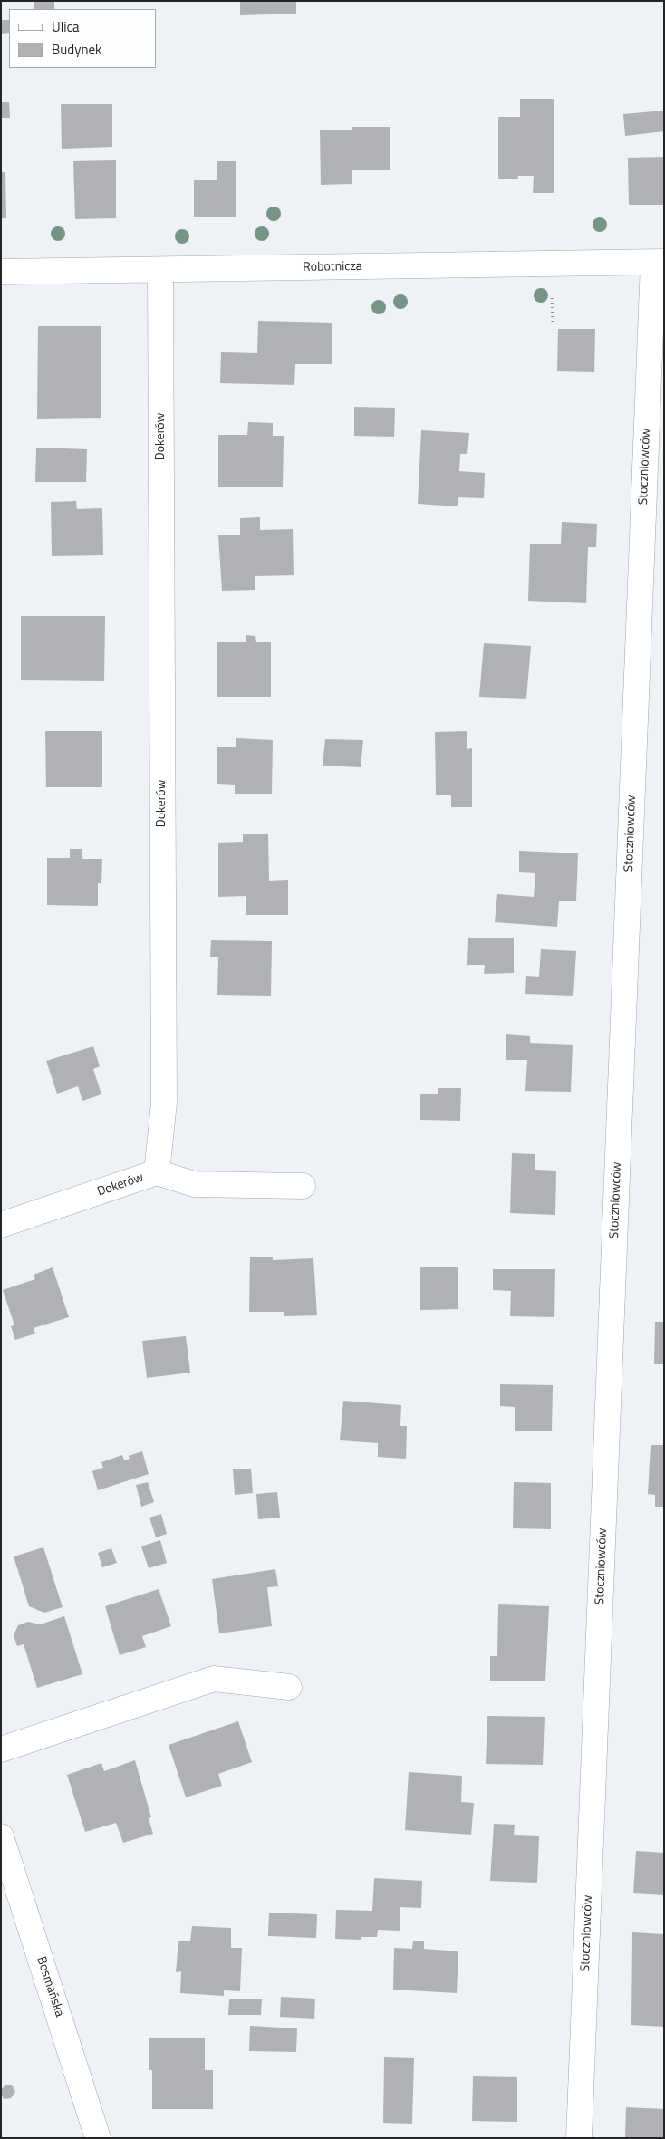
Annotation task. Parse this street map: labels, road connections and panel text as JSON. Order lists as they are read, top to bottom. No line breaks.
{"streets":{"street":["Robotnicza","Dokerów","Stoczniowców","Bosmańska"]},"crossings":[["Robotnicza","Dokerów"],["Robotnicza","Stoczniowców"]],"legend":["Ulica","Budynek"]}
